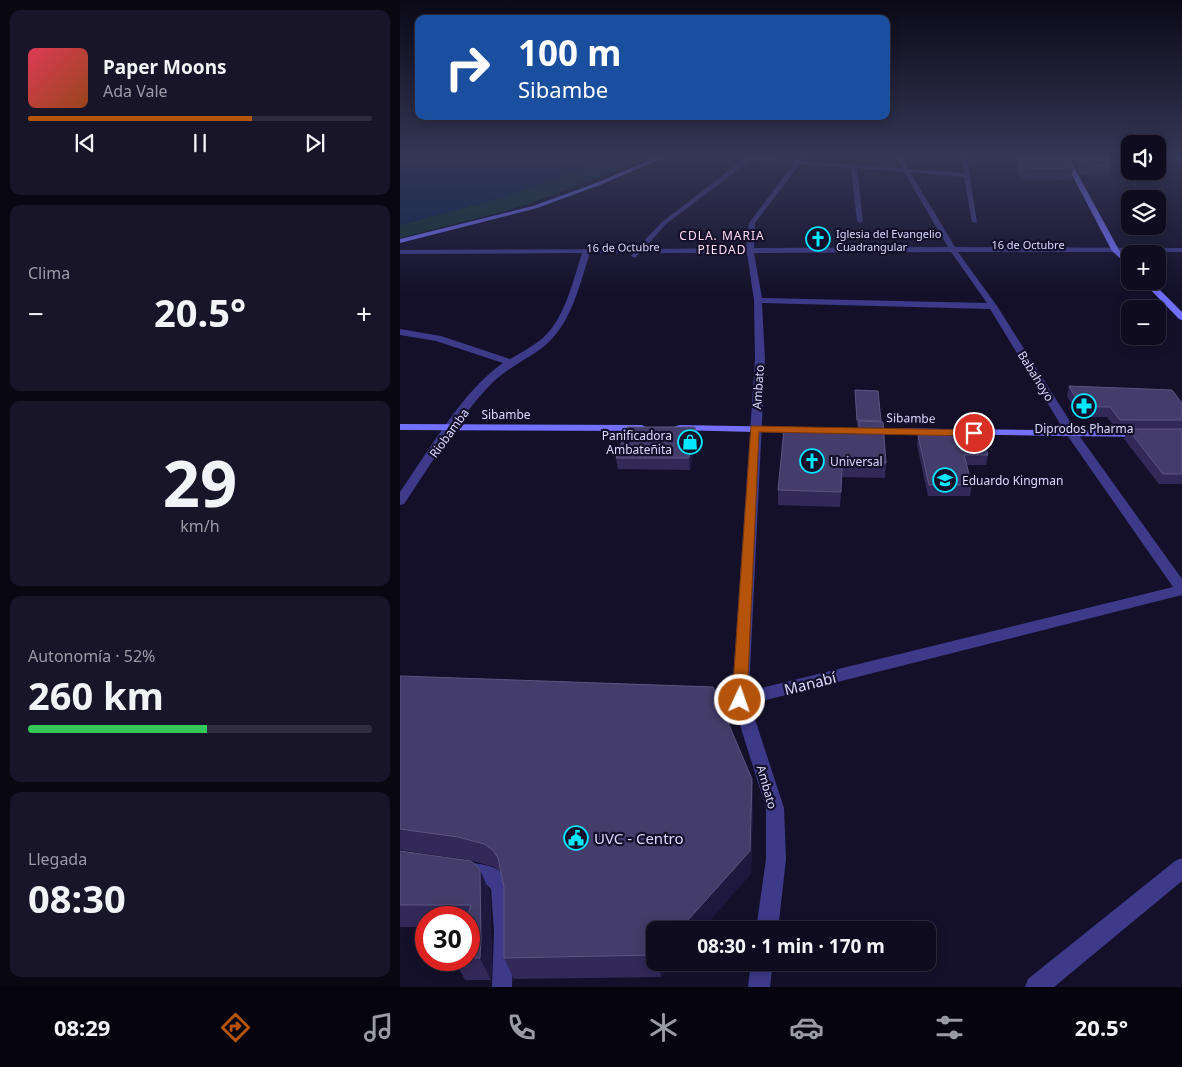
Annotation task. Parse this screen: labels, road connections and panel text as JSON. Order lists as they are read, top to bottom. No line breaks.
{"streets":{"street":["16 de Octubre","Babahoyo","Ambato","Sibambe","Riobamba","Manabí"]},"crossings":[["16 de Octubre","Babahoyo"],["16 de Octubre","Ambato"],["16 de Octubre","Riobamba"],["Babahoyo","Sibambe"],["Babahoyo","Manabí"],["Ambato","Sibambe"],["Ambato","Manabí"],["Sibambe","Riobamba"]],"districts":["CDLA. MARIA PIEDAD"],"places":{"church":["Iglesia del Evangelio Cuadrangular","Universal"],"pharmacy":["Diprodos Pharma"],"shop":["Panificadora Ambateñita"],"school or university":["Eduardo Kingman"],"public building":["UVC - Centro"]},"page":{"turn":["100 m","Sibambe"],"song":["Paper Moons","Ada Vale"],"map_buttons":["+","−"],"tile":["Clima",["29","km/h"],["Autonomía · 52%","260 km"],["Llegada","08:30"]],"heat":["−","20.5°","+"],"limit":"30","trip":"08:30 · 1 min · 170 m","tabs":["08:29","20.5°"]}}
